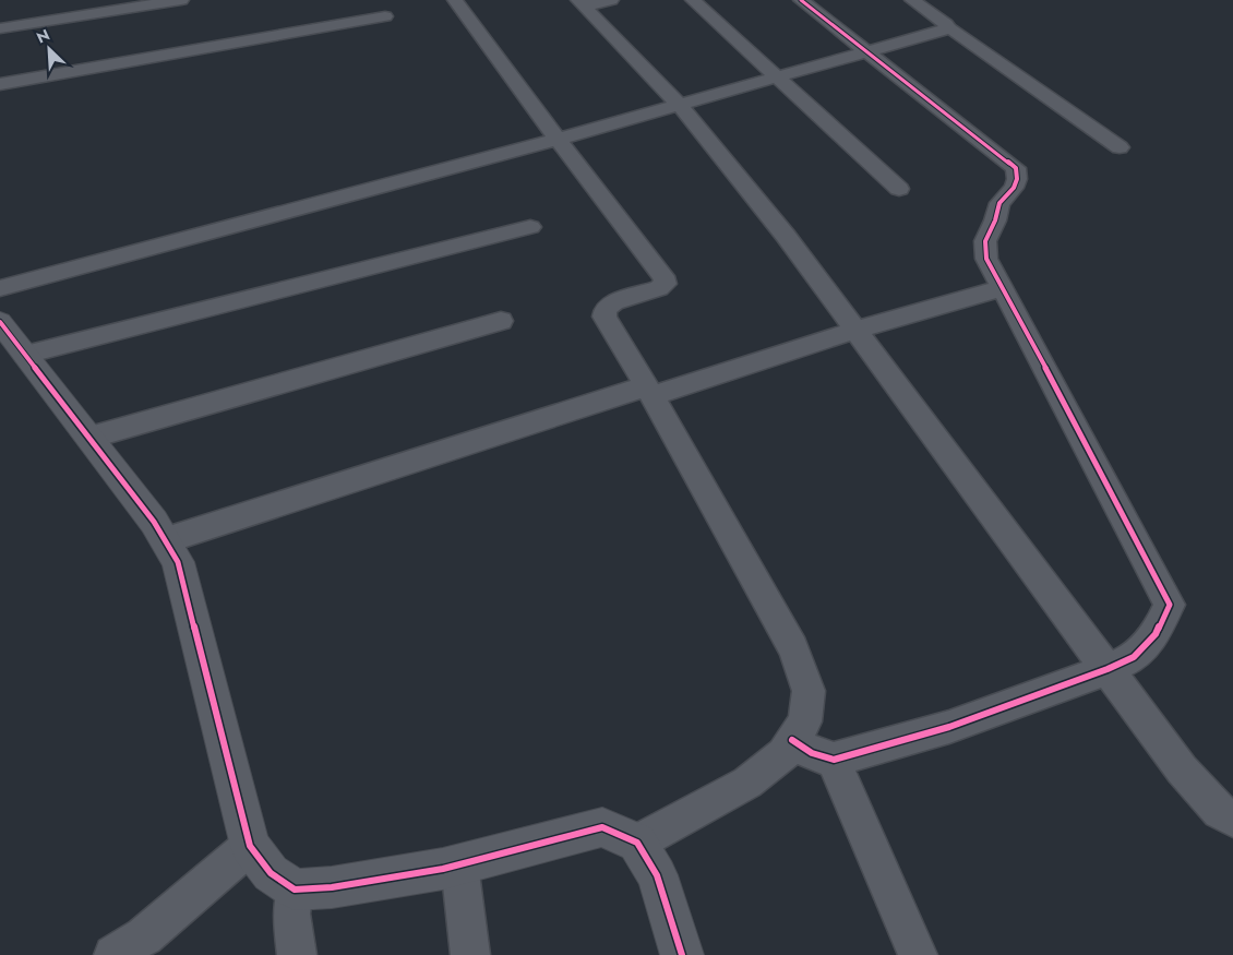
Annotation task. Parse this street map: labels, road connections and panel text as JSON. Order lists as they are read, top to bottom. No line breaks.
{"north":"top left"}
